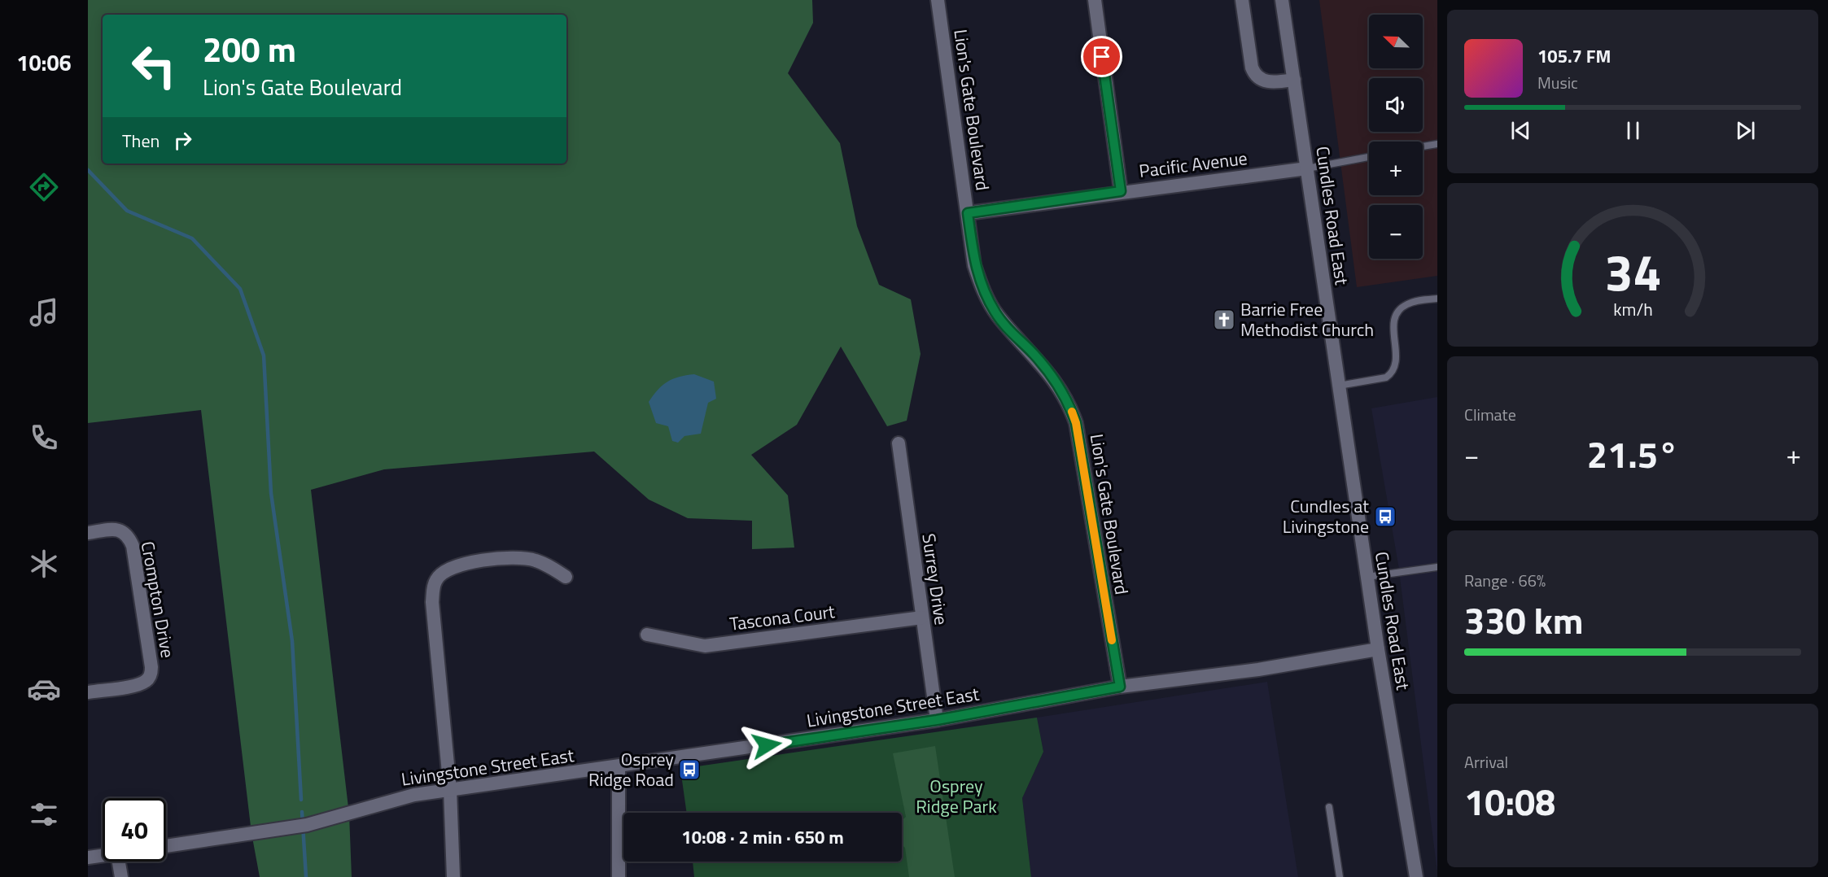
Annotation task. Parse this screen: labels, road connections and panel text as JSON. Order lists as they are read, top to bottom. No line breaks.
{"streets":{"street":["Lion's Gate Boulevard","Pacific Avenue","Cundles Road East","Surrey Drive","Crompton Drive","Tascona Court","Livingstone Street East"]},"crossings":[["Lion's Gate Boulevard","Pacific Avenue"],["Lion's Gate Boulevard","Livingstone Street East"],["Pacific Avenue","Cundles Road East"],["Cundles Road East","Livingstone Street East"],["Surrey Drive","Tascona Court"],["Surrey Drive","Livingstone Street East"]],"parks":["Osprey Ridge Park"],"places":{"church":["Barrie Free Methodist Church"],"bus stop":["Cundles at Livingstone","Osprey Ridge Road"]},"north":"top left","page":{"tabs":"10:06","map_buttons":["+","−"],"turn":["200 m","Lion's Gate Boulevard"],"song":["105.7 FM","Music"],"then":"Then","tile":["Climate",["Range · 66%","330 km"],["Arrival","10:08"]],"heat":["−","21.5°","+"],"limit":"40","trip":"10:08 · 2 min · 650 m","gauge":["34","km/h"]}}
